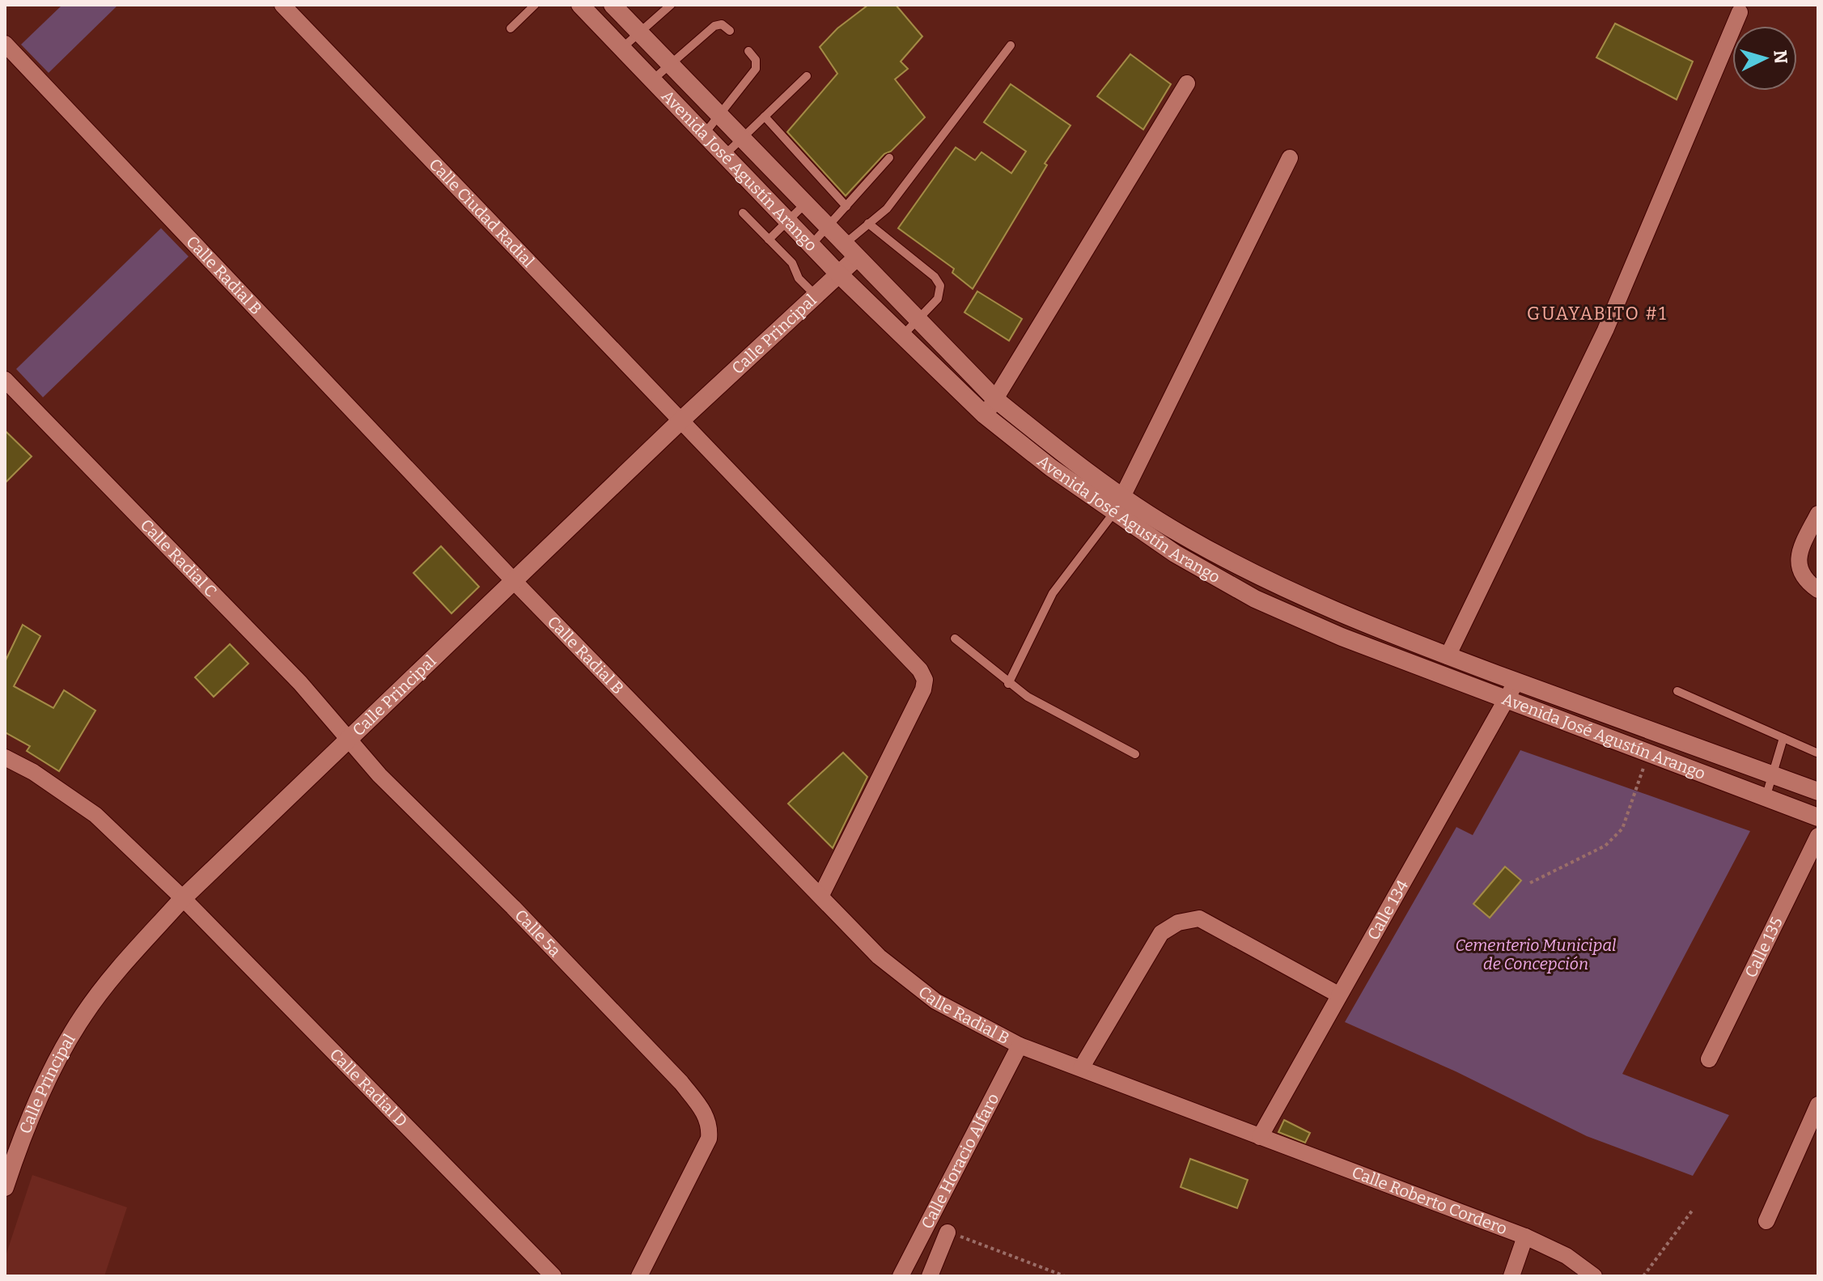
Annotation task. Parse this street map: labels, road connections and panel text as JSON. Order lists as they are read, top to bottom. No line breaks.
{"streets":{"main road":["Avenida José Agustín Arango","Calle Principal"],"street":["Calle Ciudad Radial","Calle Radial B","Calle Radial C","Calle 134","Calle 5a","Calle 135","Calle Radial D","Calle Horacio Alfaro","Calle Roberto Cordero"]},"crossings":[["Avenida José Agustín Arango","Calle Principal"],["Avenida José Agustín Arango","Calle 134"],["Calle Ciudad Radial","Calle Radial B"],["Calle Ciudad Radial","Calle Principal"],["Calle Radial B","Calle Principal"],["Calle Radial B","Calle 134"],["Calle Radial B","Calle Horacio Alfaro"],["Calle Radial B","Calle Roberto Cordero"],["Calle Principal","Calle Radial C"],["Calle Principal","Calle 5a"],["Calle Principal","Calle Radial D"],["Calle Radial C","Calle 5a"],["Calle 134","Calle Roberto Cordero"]],"districts":["GUAYABITO #1"],"parks":["Cementerio Municipal de Concepción"],"north":"right"}
